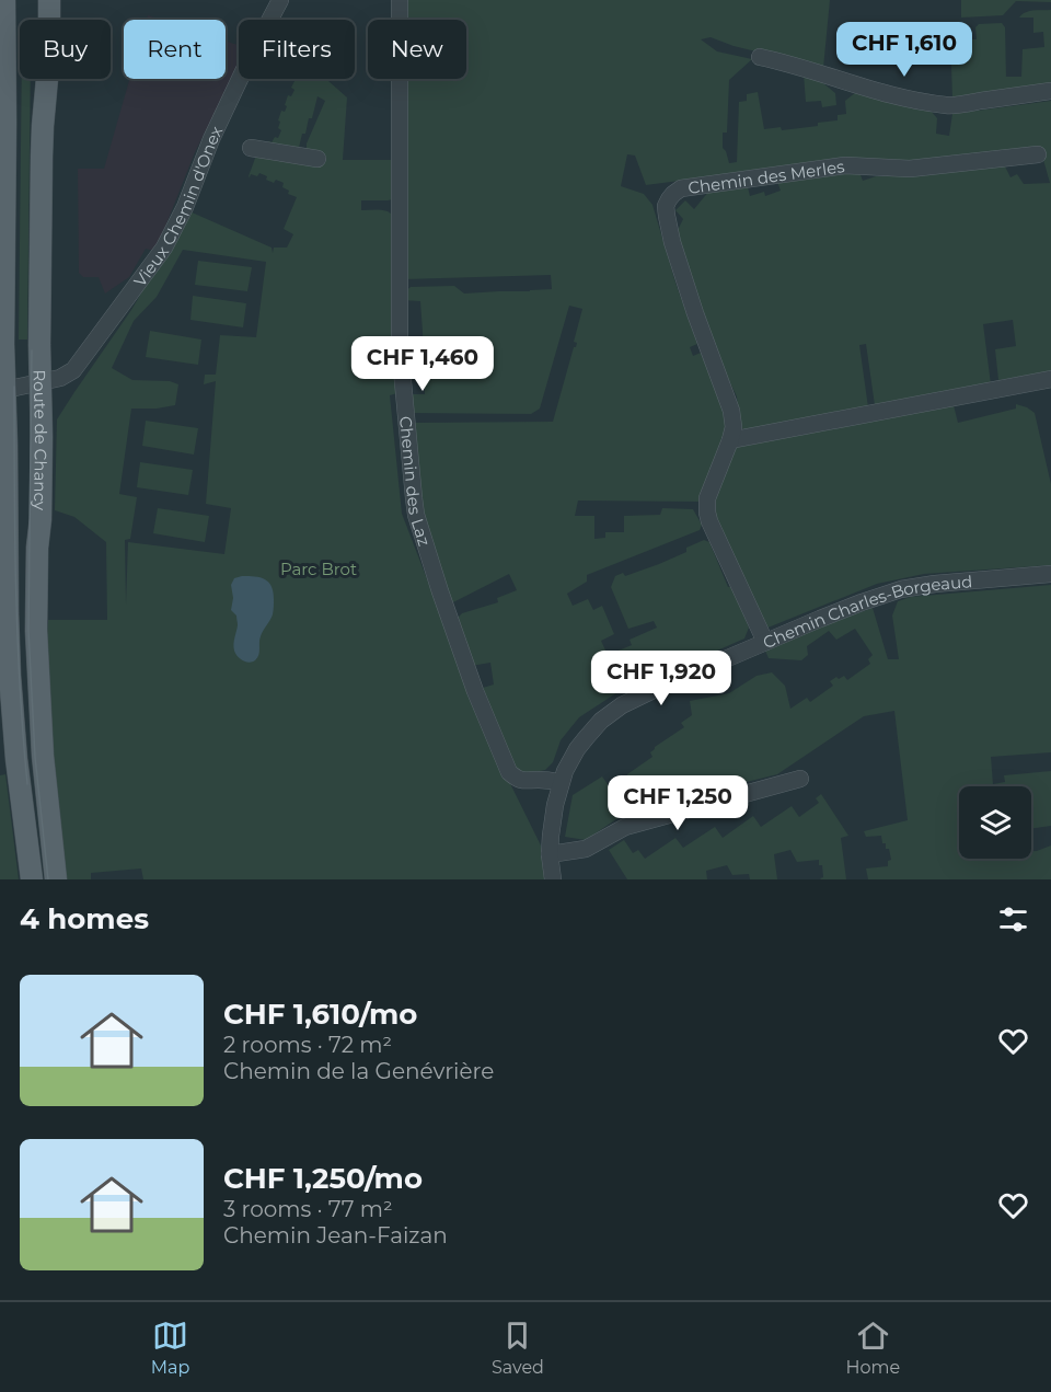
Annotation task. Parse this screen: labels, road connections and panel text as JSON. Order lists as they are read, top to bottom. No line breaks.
{"streets":{"main road":["Route de Chancy"],"street":["Chemin des Merles","Vieux Chemin d'Onex","Chemin des Laz","Chemin Charles-Borgeaud"]},"crossings":[["Chemin des Merles","Chemin Charles-Borgeaud"],["Vieux Chemin d'Onex","Route de Chancy"],["Chemin des Laz","Chemin Charles-Borgeaud"]],"parks":["Parc Brot"],"page":{"chip":["Buy","Rent","Filters","New"],"price":["CHF 1,610","CHF 1,460","CHF 1,920","CHF 1,250"],"heading":"4 homes","list":[{"name":"CHF 1,610/mo","note":"2 rooms · 72 m² · Chemin de la Genévrière"},{"name":"CHF 1,250/mo","note":"3 rooms · 77 m² · Chemin Jean-Faizan"}],"tabs":["Map","Saved","Home"]}}
